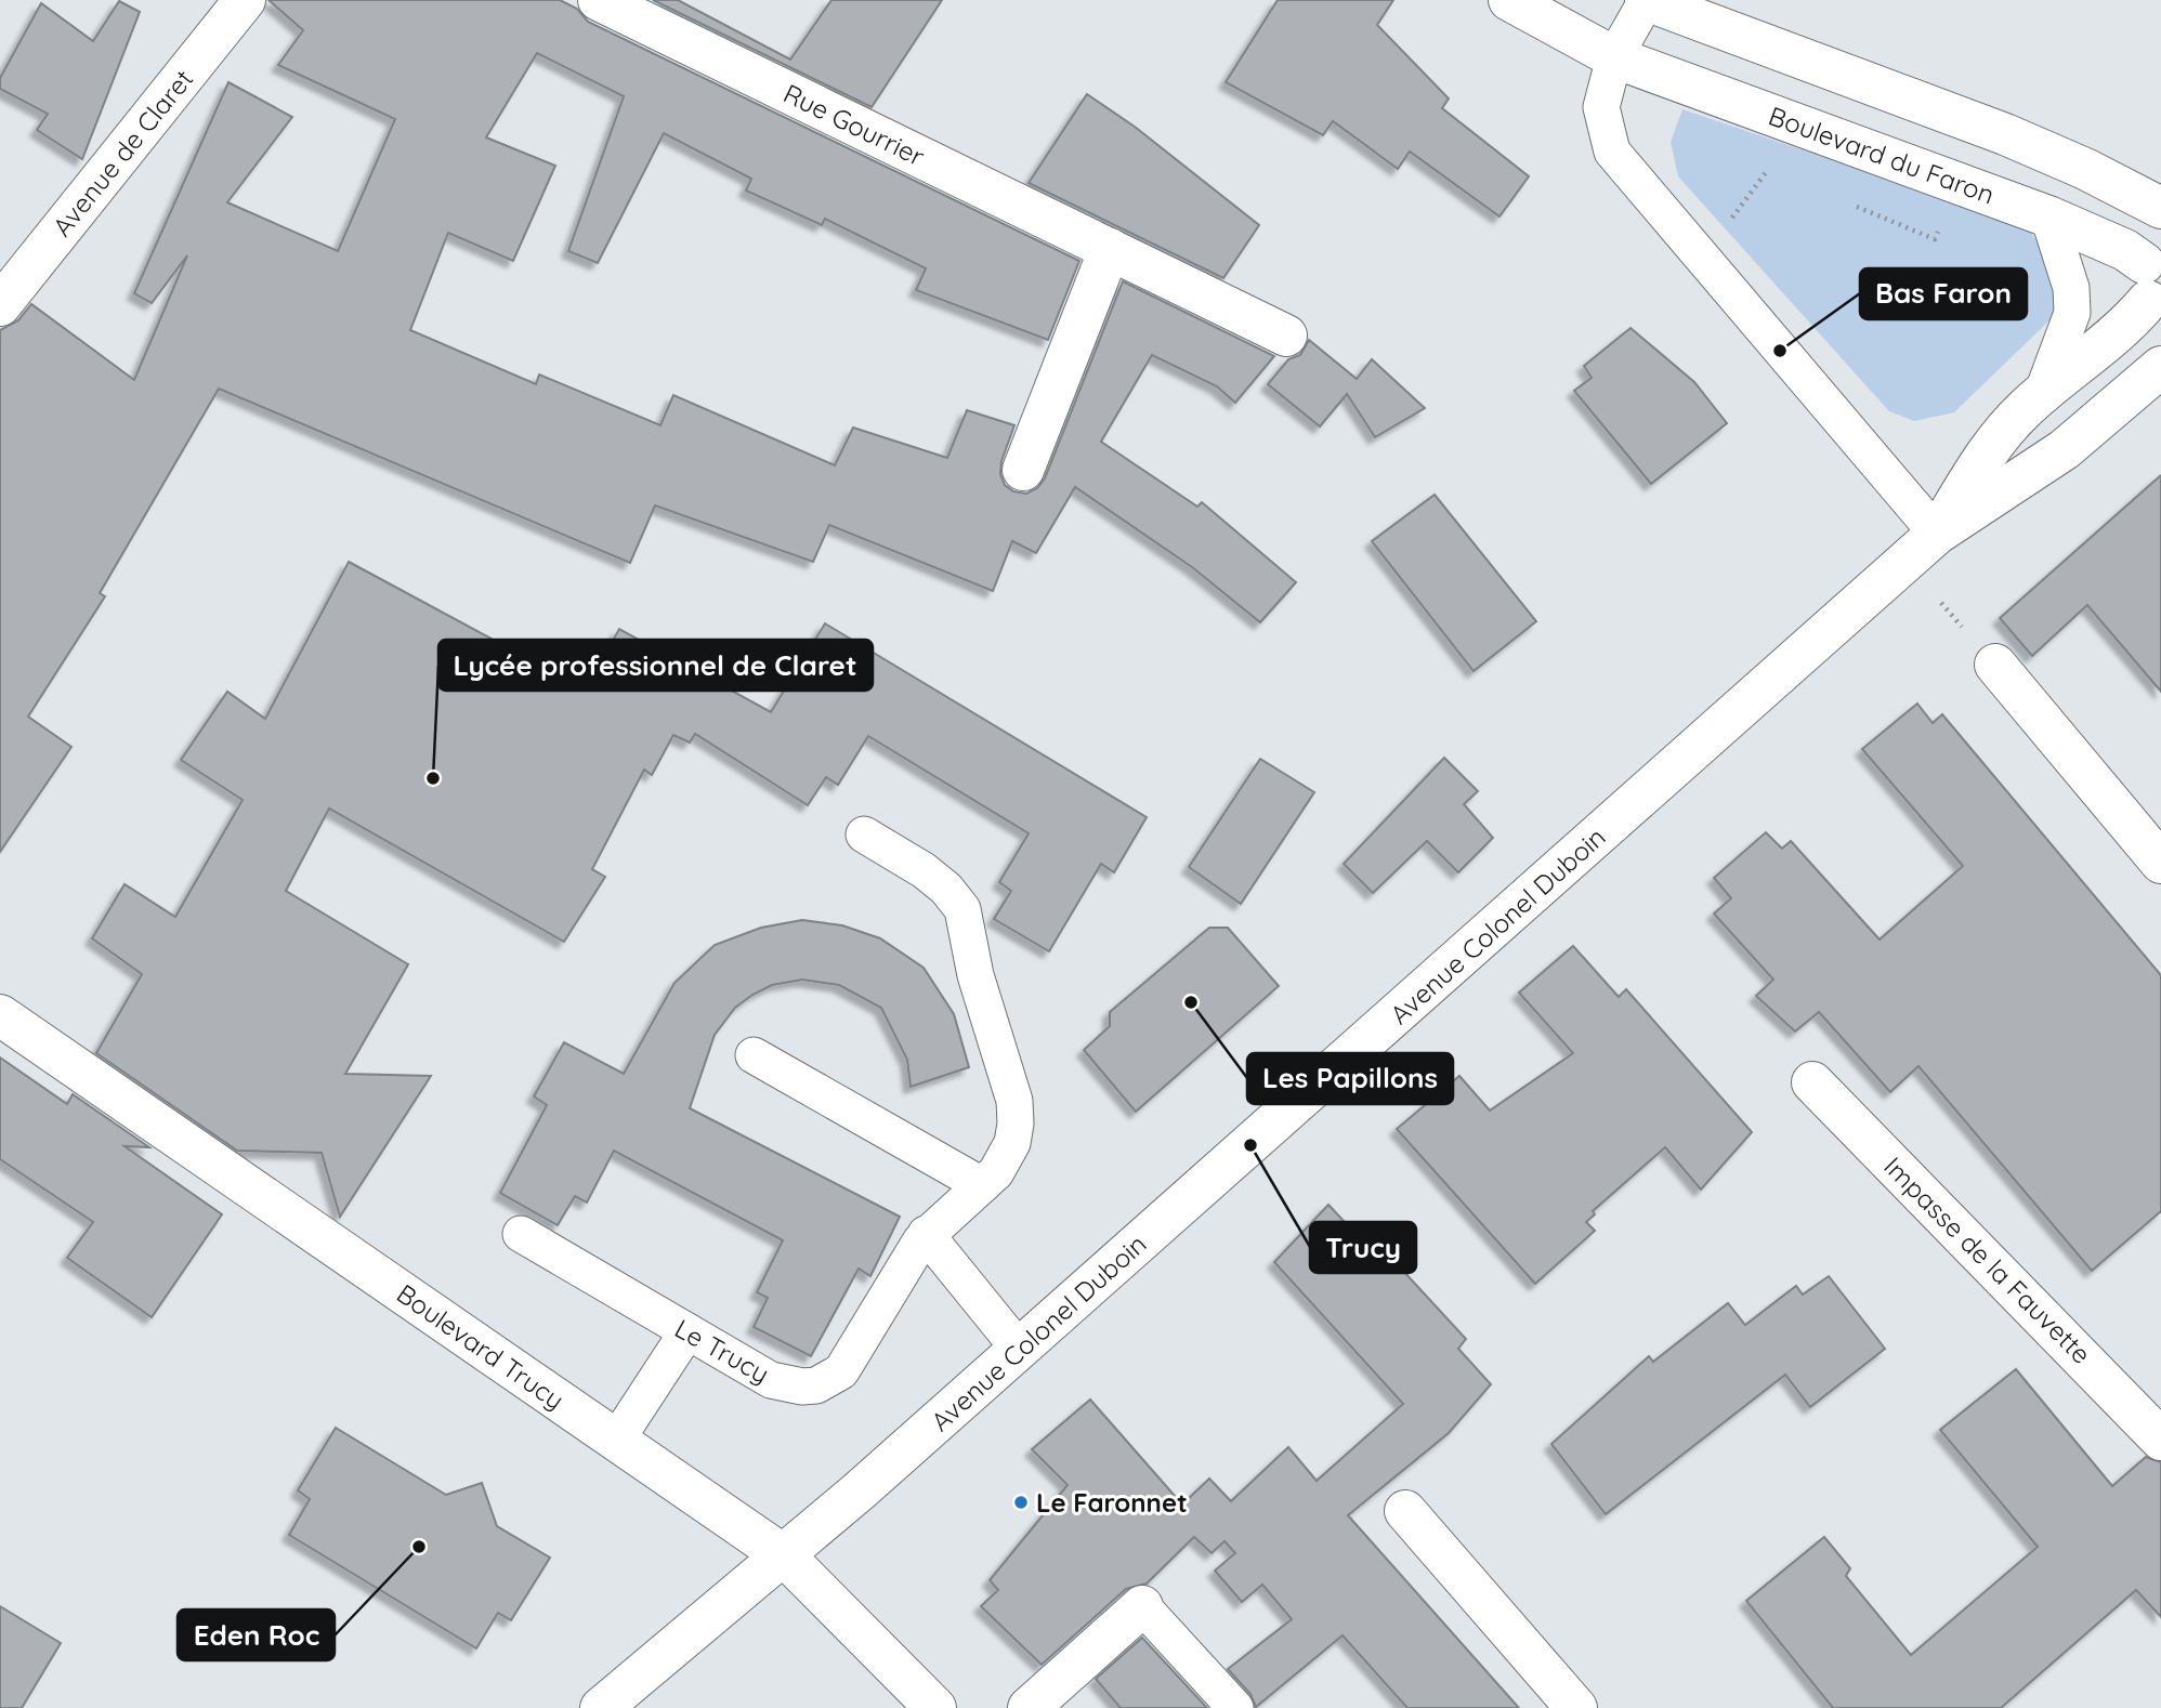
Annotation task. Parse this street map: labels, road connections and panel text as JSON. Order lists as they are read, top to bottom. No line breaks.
{"streets":{"street":["Rue Gourrier","Avenue de Claret","Boulevard du Faron","Avenue Colonel Duboin","Impasse de la Fauvette","Boulevard Trucy"],"lane":["Le Trucy"]},"crossings":[["Boulevard du Faron","Avenue Colonel Duboin"],["Avenue Colonel Duboin","Boulevard Trucy"]],"places":["Bas Faron","Lycée professionnel de Claret","Les Papillons","Trucy","Le Faronnet","Eden Roc"]}
